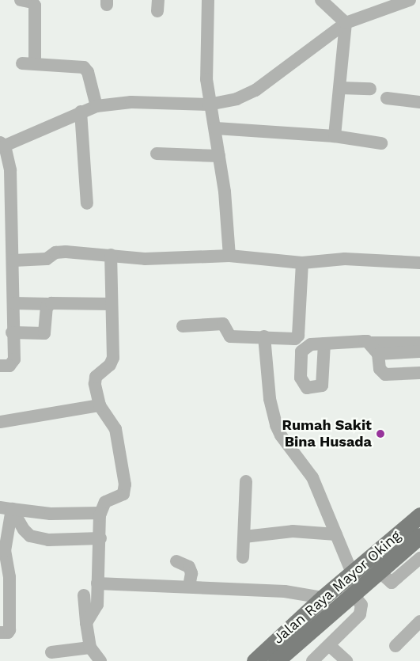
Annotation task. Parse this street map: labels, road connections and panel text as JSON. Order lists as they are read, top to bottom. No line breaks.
{"streets":{"main road":["Jalan Raya Mayor Oking"]},"places":["Rumah Sakit Bina Husada"]}
